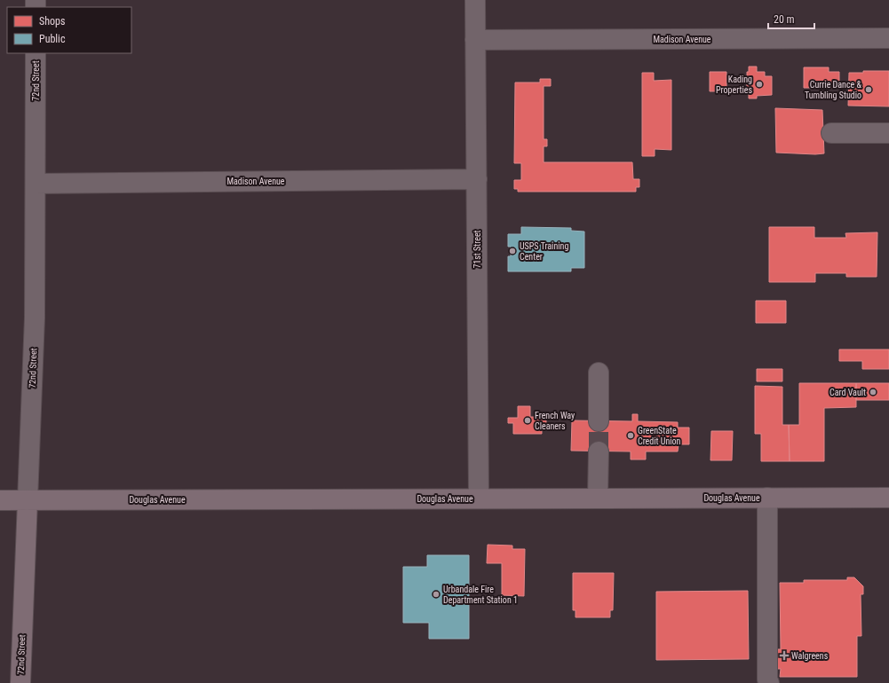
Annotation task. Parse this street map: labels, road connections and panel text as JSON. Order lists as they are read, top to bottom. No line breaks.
{"streets":{"main road":["72nd Street","Douglas Avenue"],"street":["Madison Avenue","71st Street"]},"crossings":[["Madison Avenue","72nd Street"],["Madison Avenue","71st Street"],["72nd Street","Douglas Avenue"],["71st Street","Douglas Avenue"]],"places":{"other":["Kading Properties","Currie Dance & Tumbling Studio","USPS Training Center","Card Vault","French Way Cleaners","GreenState Credit Union","Urbandale Fire Department Station 1"],"health":["Walgreens"]},"legend":["Shops","Public"],"scale_bar":"20 m"}
